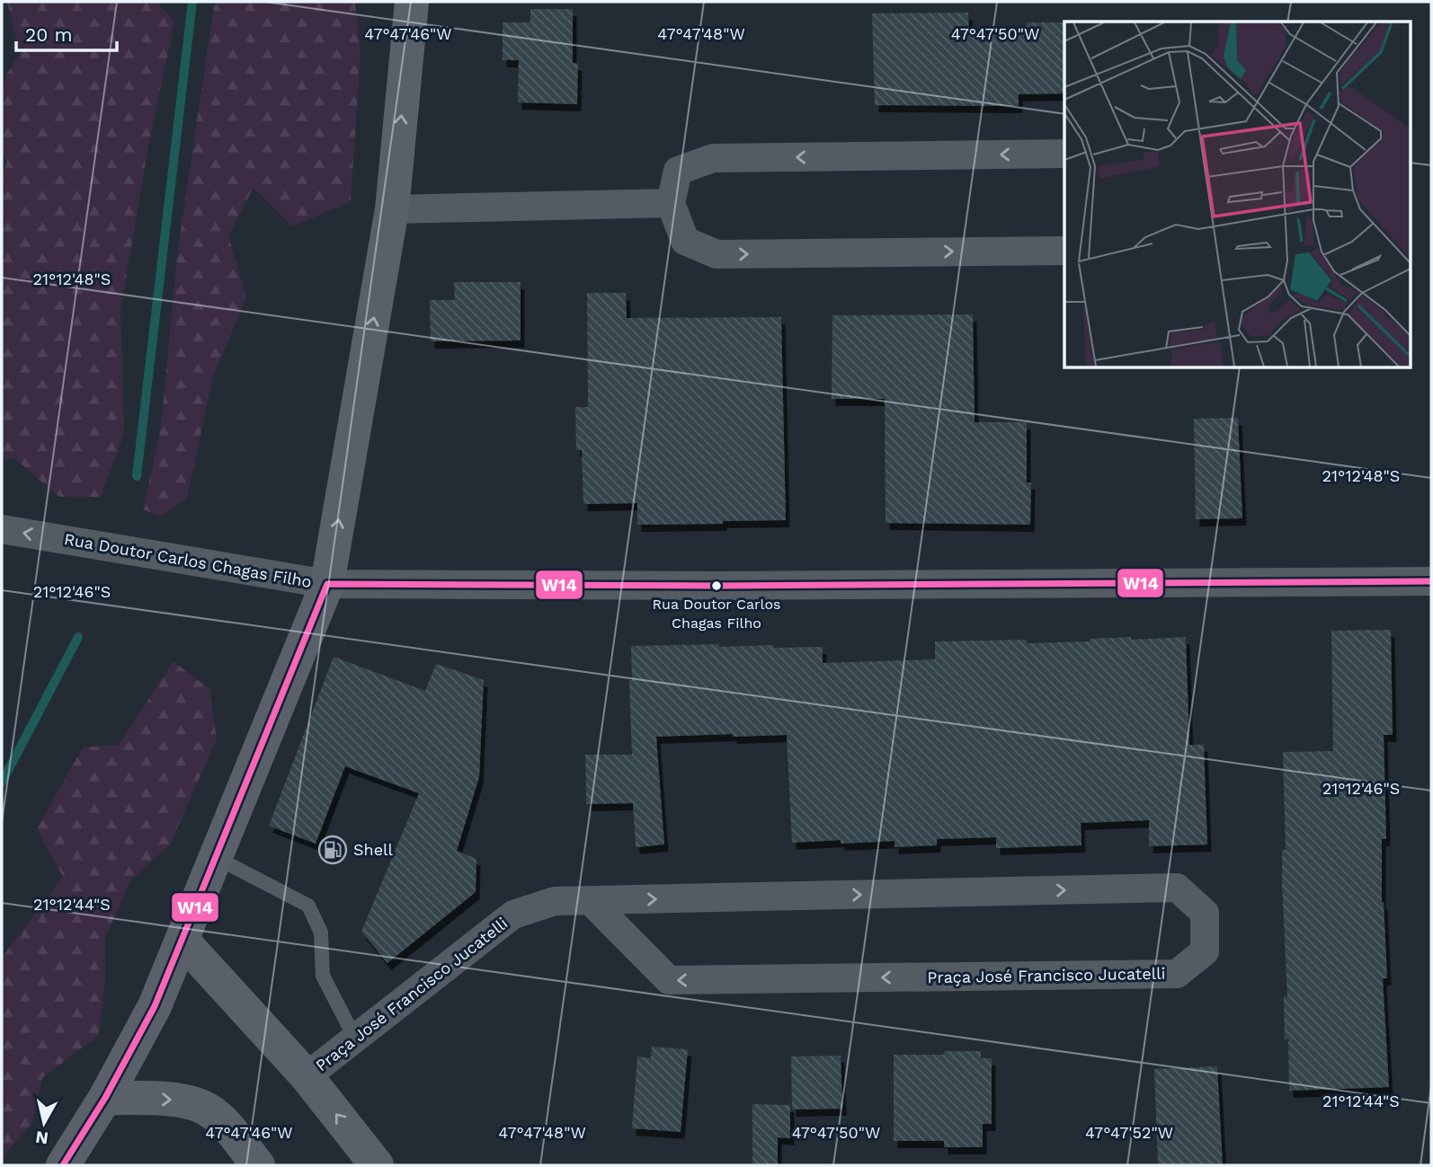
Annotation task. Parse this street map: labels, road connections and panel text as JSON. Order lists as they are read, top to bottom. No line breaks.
{"streets":{"street":["Rua Doutor Carlos Chagas Filho","Praça José Francisco Jucatelli"]},"places":{"other":["Rua Doutor Carlos Chagas Filho"],"fuel station":["Shell"]},"lines":["transit line W14"],"scale_bar":"20 m","north":"bottom","coordinates":["47°47'46\"W","47°47'48\"W","47°47'50\"W","21°12'48\"S","21°12'46\"S","21°12'44\"S","47°47'52\"W"]}
